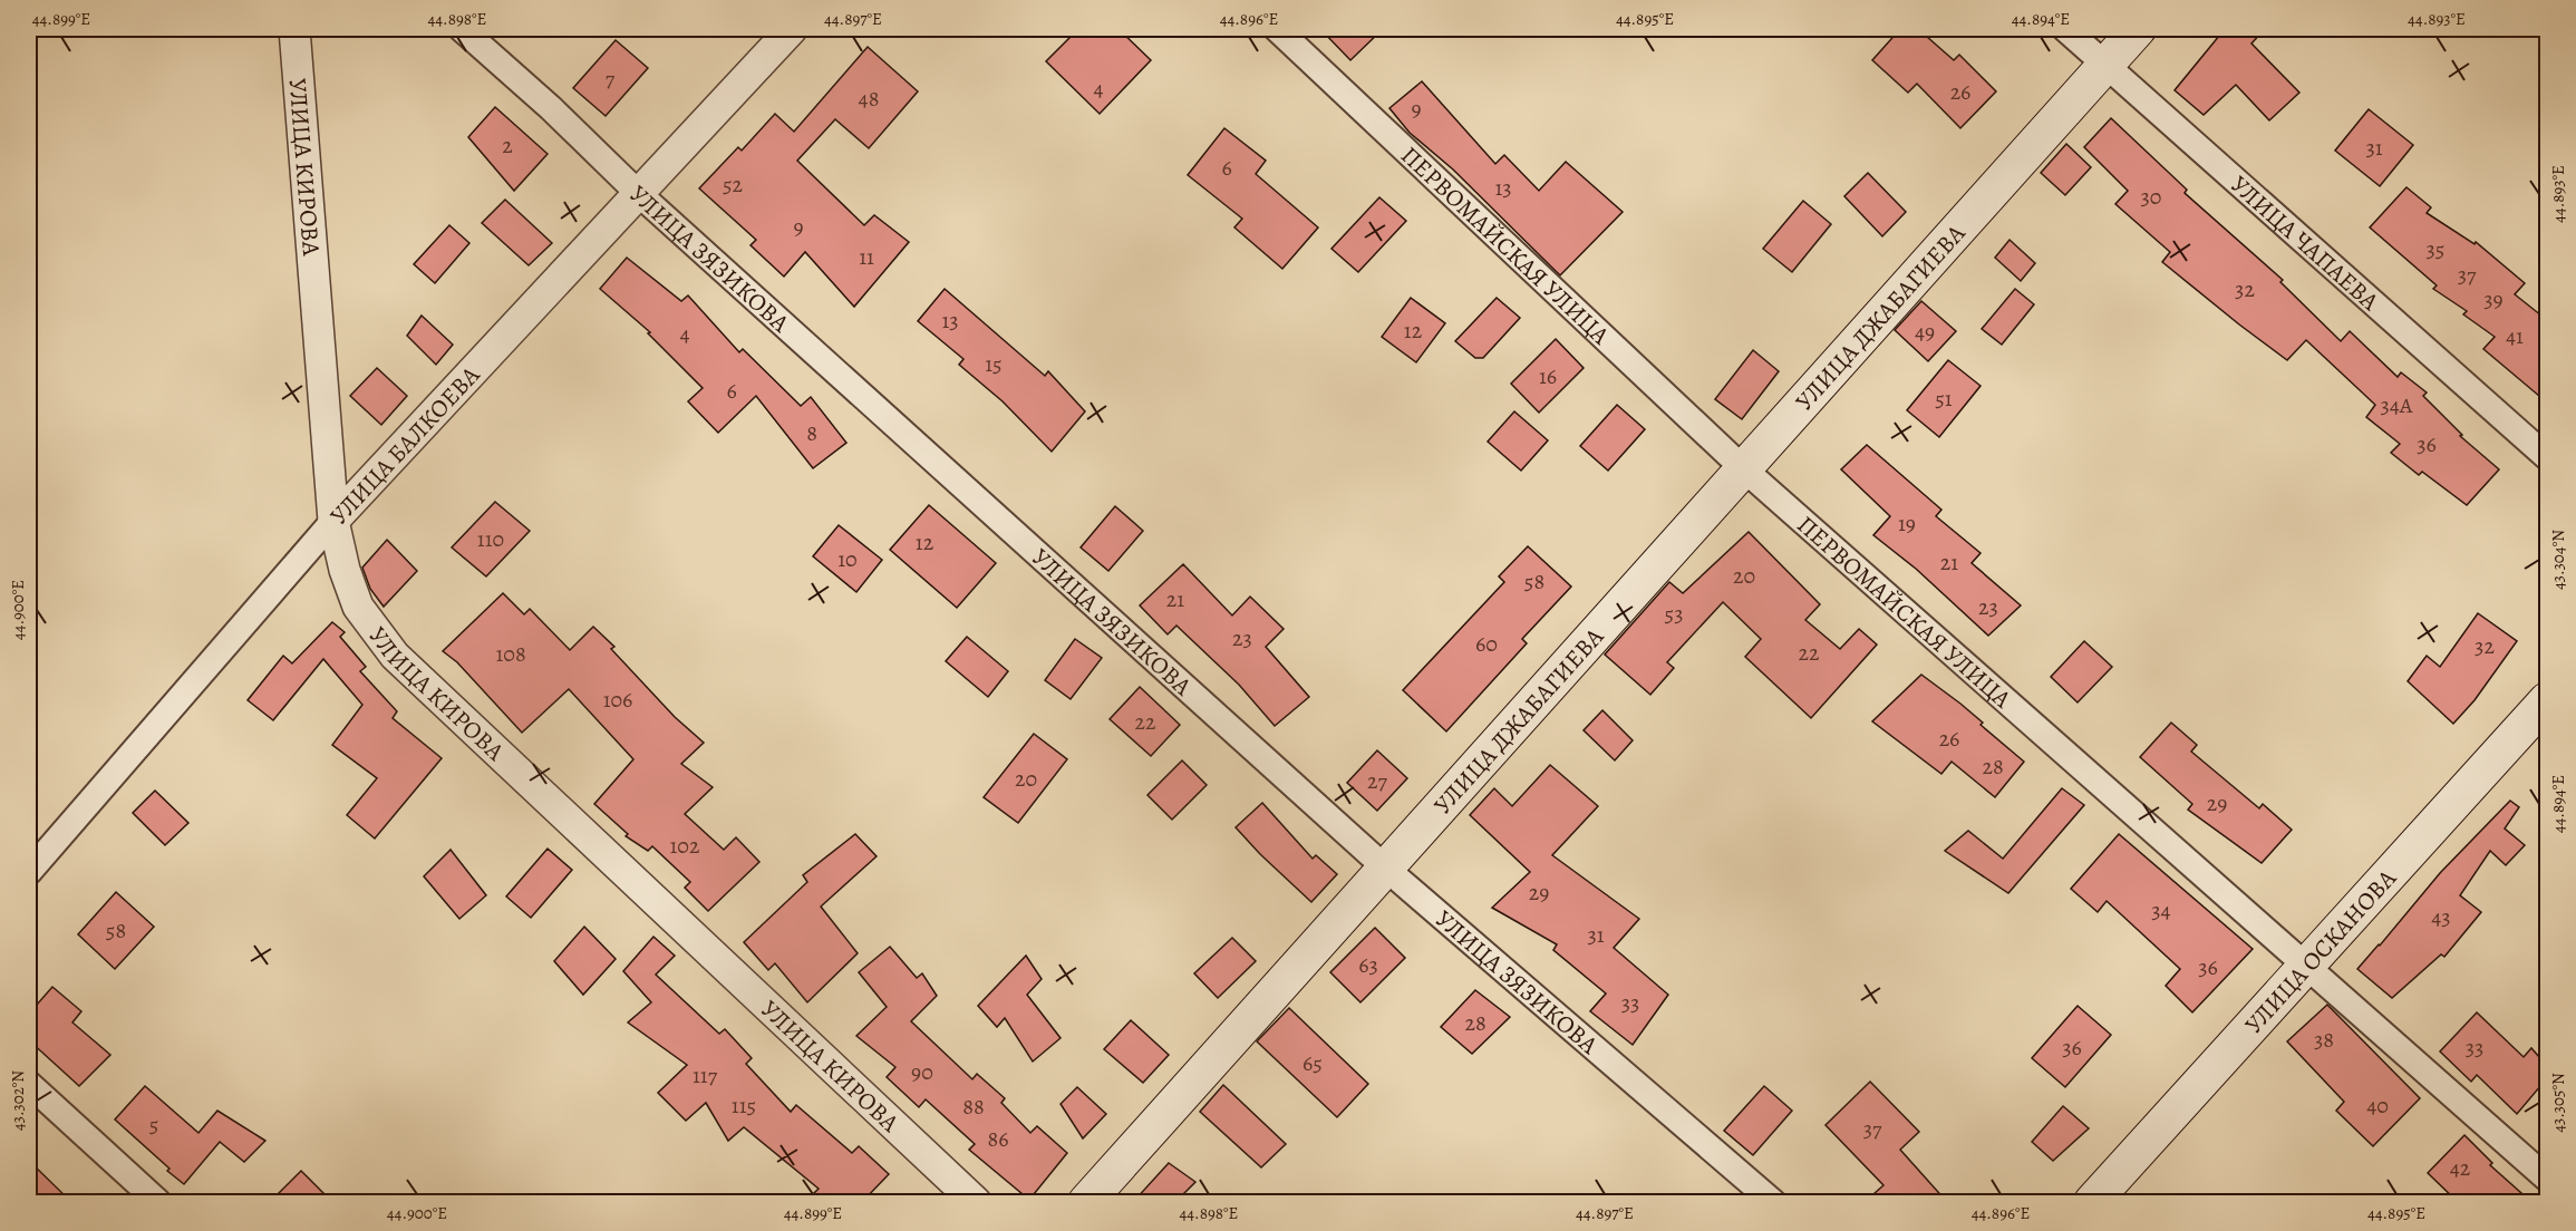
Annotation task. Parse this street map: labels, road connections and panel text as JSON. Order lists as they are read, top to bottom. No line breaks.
{"streets":{"main road":["УЛИЦА ДЖАБАГИЕВА","УЛИЦА ОСКАНОВА"],"street":["УЛИЦА КИРОВА","УЛИЦА ЧАПАЕВА","ПЕРВОМАЙСКАЯ УЛИЦА","УЛИЦА ЗЯЗИКОВА","УЛИЦА БАЛКОЕВА"]},"crossings":[["УЛИЦА КИРОВА","УЛИЦА БАЛКОЕВА"],["УЛИЦА ЧАПАЕВА","УЛИЦА ДЖАБАГИЕВА"],["ПЕРВОМАЙСКАЯ УЛИЦА","УЛИЦА ДЖАБАГИЕВА"],["ПЕРВОМАЙСКАЯ УЛИЦА","УЛИЦА ОСКАНОВА"],["УЛИЦА ЗЯЗИКОВА","УЛИЦА ДЖАБАГИЕВА"],["УЛИЦА ЗЯЗИКОВА","УЛИЦА БАЛКОЕВА"]],"house_numbers":["7","4","26","48","9","2","31","6","52","13","30","9","35","11","37","32","39","13","12","49","4","41","15","16","6","51","34А","8","36","19","110","12","10","21","20","58","21","23","53","23","60","32","22","108","106","22","26","28","20","27","29","102","29","34","43","58","31","63","36","33","28","38","36","33","65","90","117","115","40","88","5","37","86","42"],"coordinates":["44.899°E","44.898°E","44.897°E","44.896°E","44.895°E","44.894°E","44.893°E","43.304°N","44.900°E","43.302°N","43.305°N"]}
